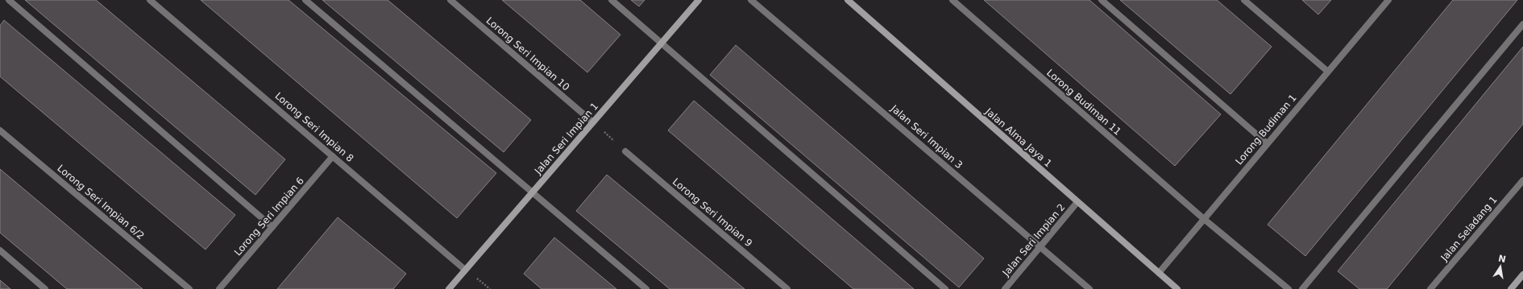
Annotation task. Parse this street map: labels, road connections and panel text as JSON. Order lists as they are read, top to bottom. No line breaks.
{"streets":{"street":["Lorong Seri Impian 10","Lorong Budiman 11","Lorong Seri Impian 8","Lorong Budiman 1","Jalan Seri Impian 3","Jalan Alma Jaya 1","Jalan Seri Impian 1","Lorong Seri Impian 6/2","Lorong Seri Impian 9","Lorong Seri Impian 6","Jalan Seladang 1","Jalan Seri Impian 2"]},"crossings":[["Lorong Seri Impian 10","Jalan Seri Impian 1"],["Lorong Budiman 11","Lorong Budiman 1"],["Lorong Seri Impian 8","Jalan Seri Impian 1"],["Lorong Seri Impian 8","Lorong Seri Impian 6"],["Lorong Budiman 1","Jalan Alma Jaya 1"],["Jalan Seri Impian 3","Jalan Seri Impian 2"],["Jalan Alma Jaya 1","Jalan Seri Impian 2"]],"north":"top"}
